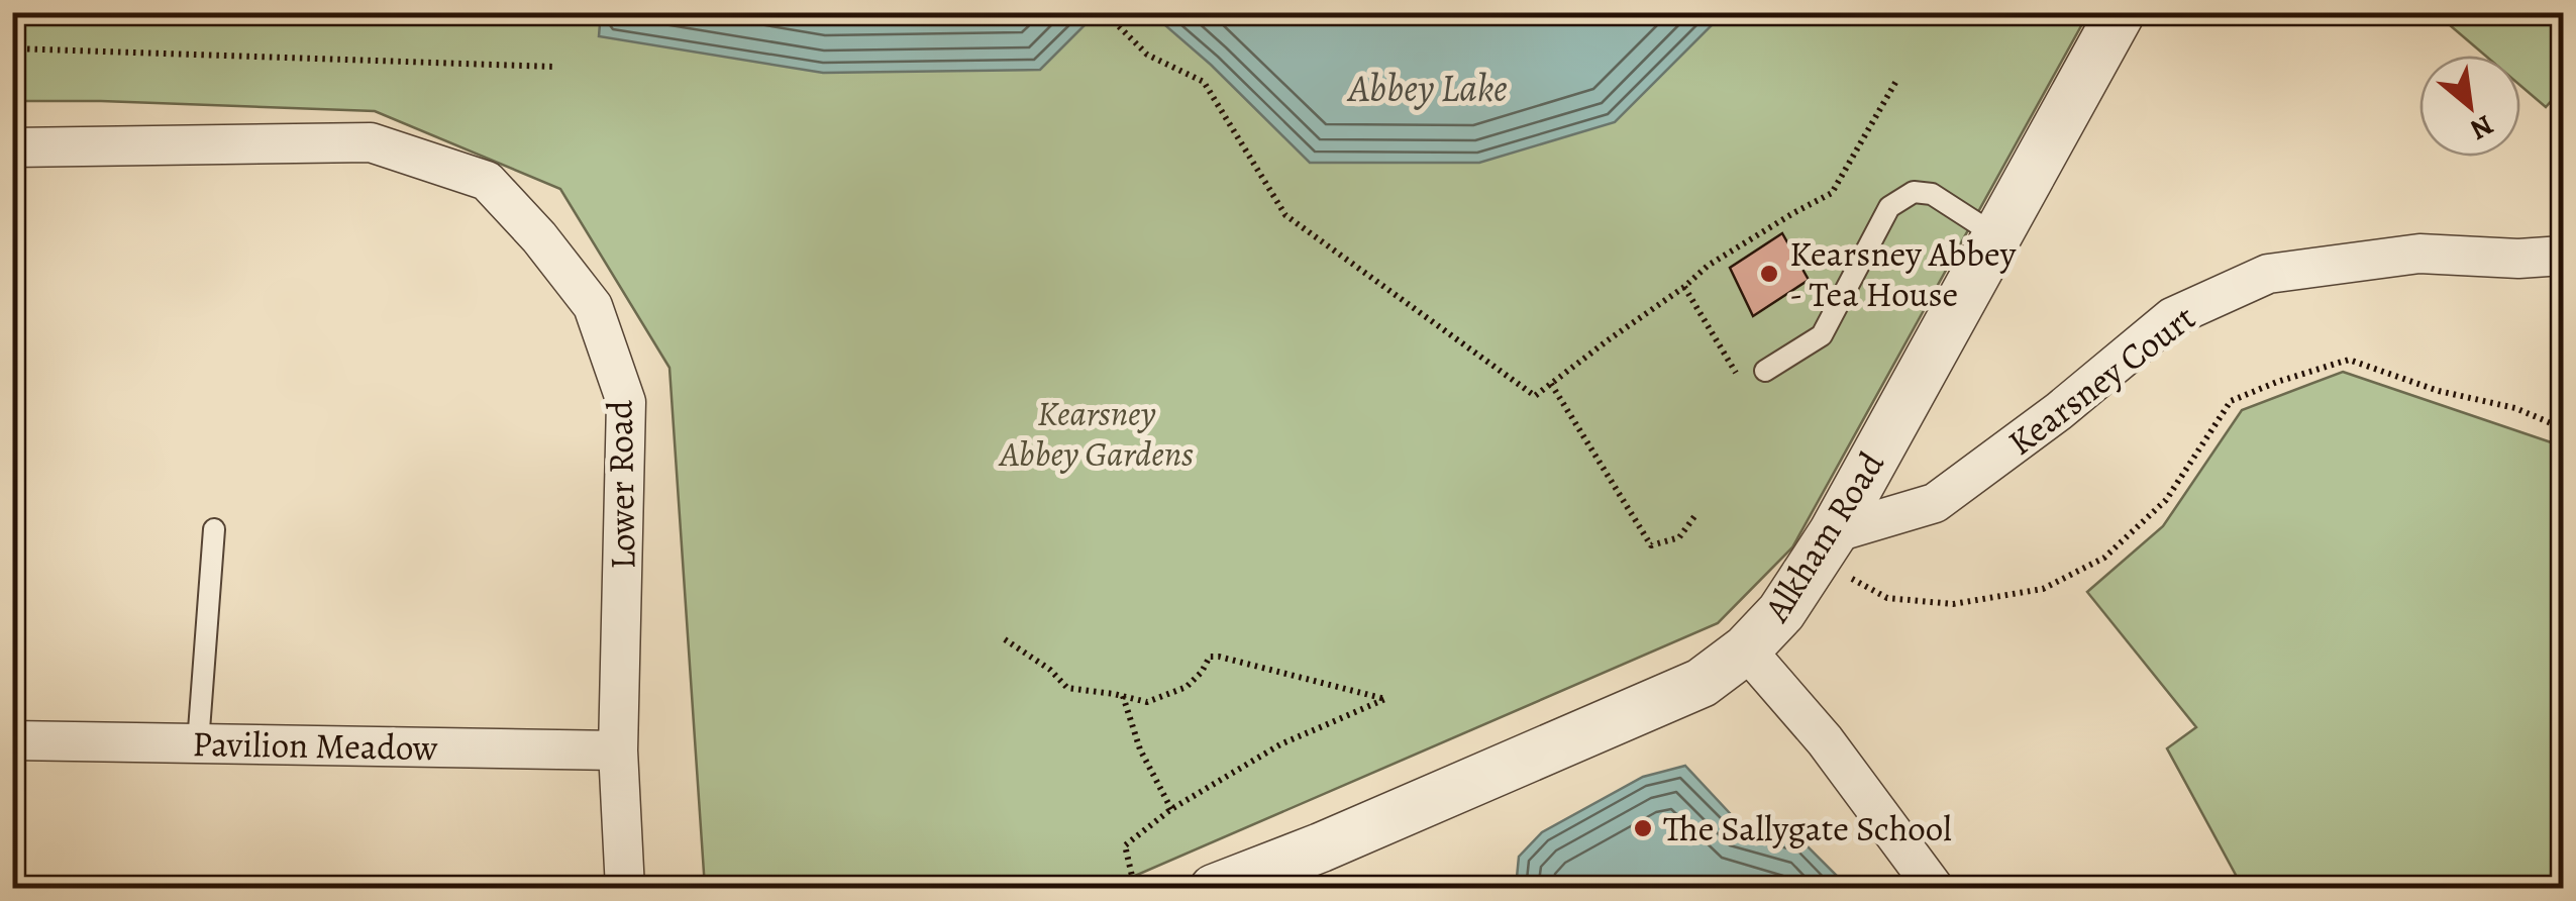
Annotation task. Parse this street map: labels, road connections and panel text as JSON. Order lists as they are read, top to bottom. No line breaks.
{"streets":{"street":["Kearsney Court","Lower Road","Alkham Road","Pavilion Meadow"]},"crossings":[["Kearsney Court","Alkham Road"],["Lower Road","Pavilion Meadow"]],"water":["Abbey Lake"],"parks":["Kearsney Abbey Gardens"],"places":["Kearsney Abbey - Tea House","The Sallygate School"],"north":"bottom right"}
